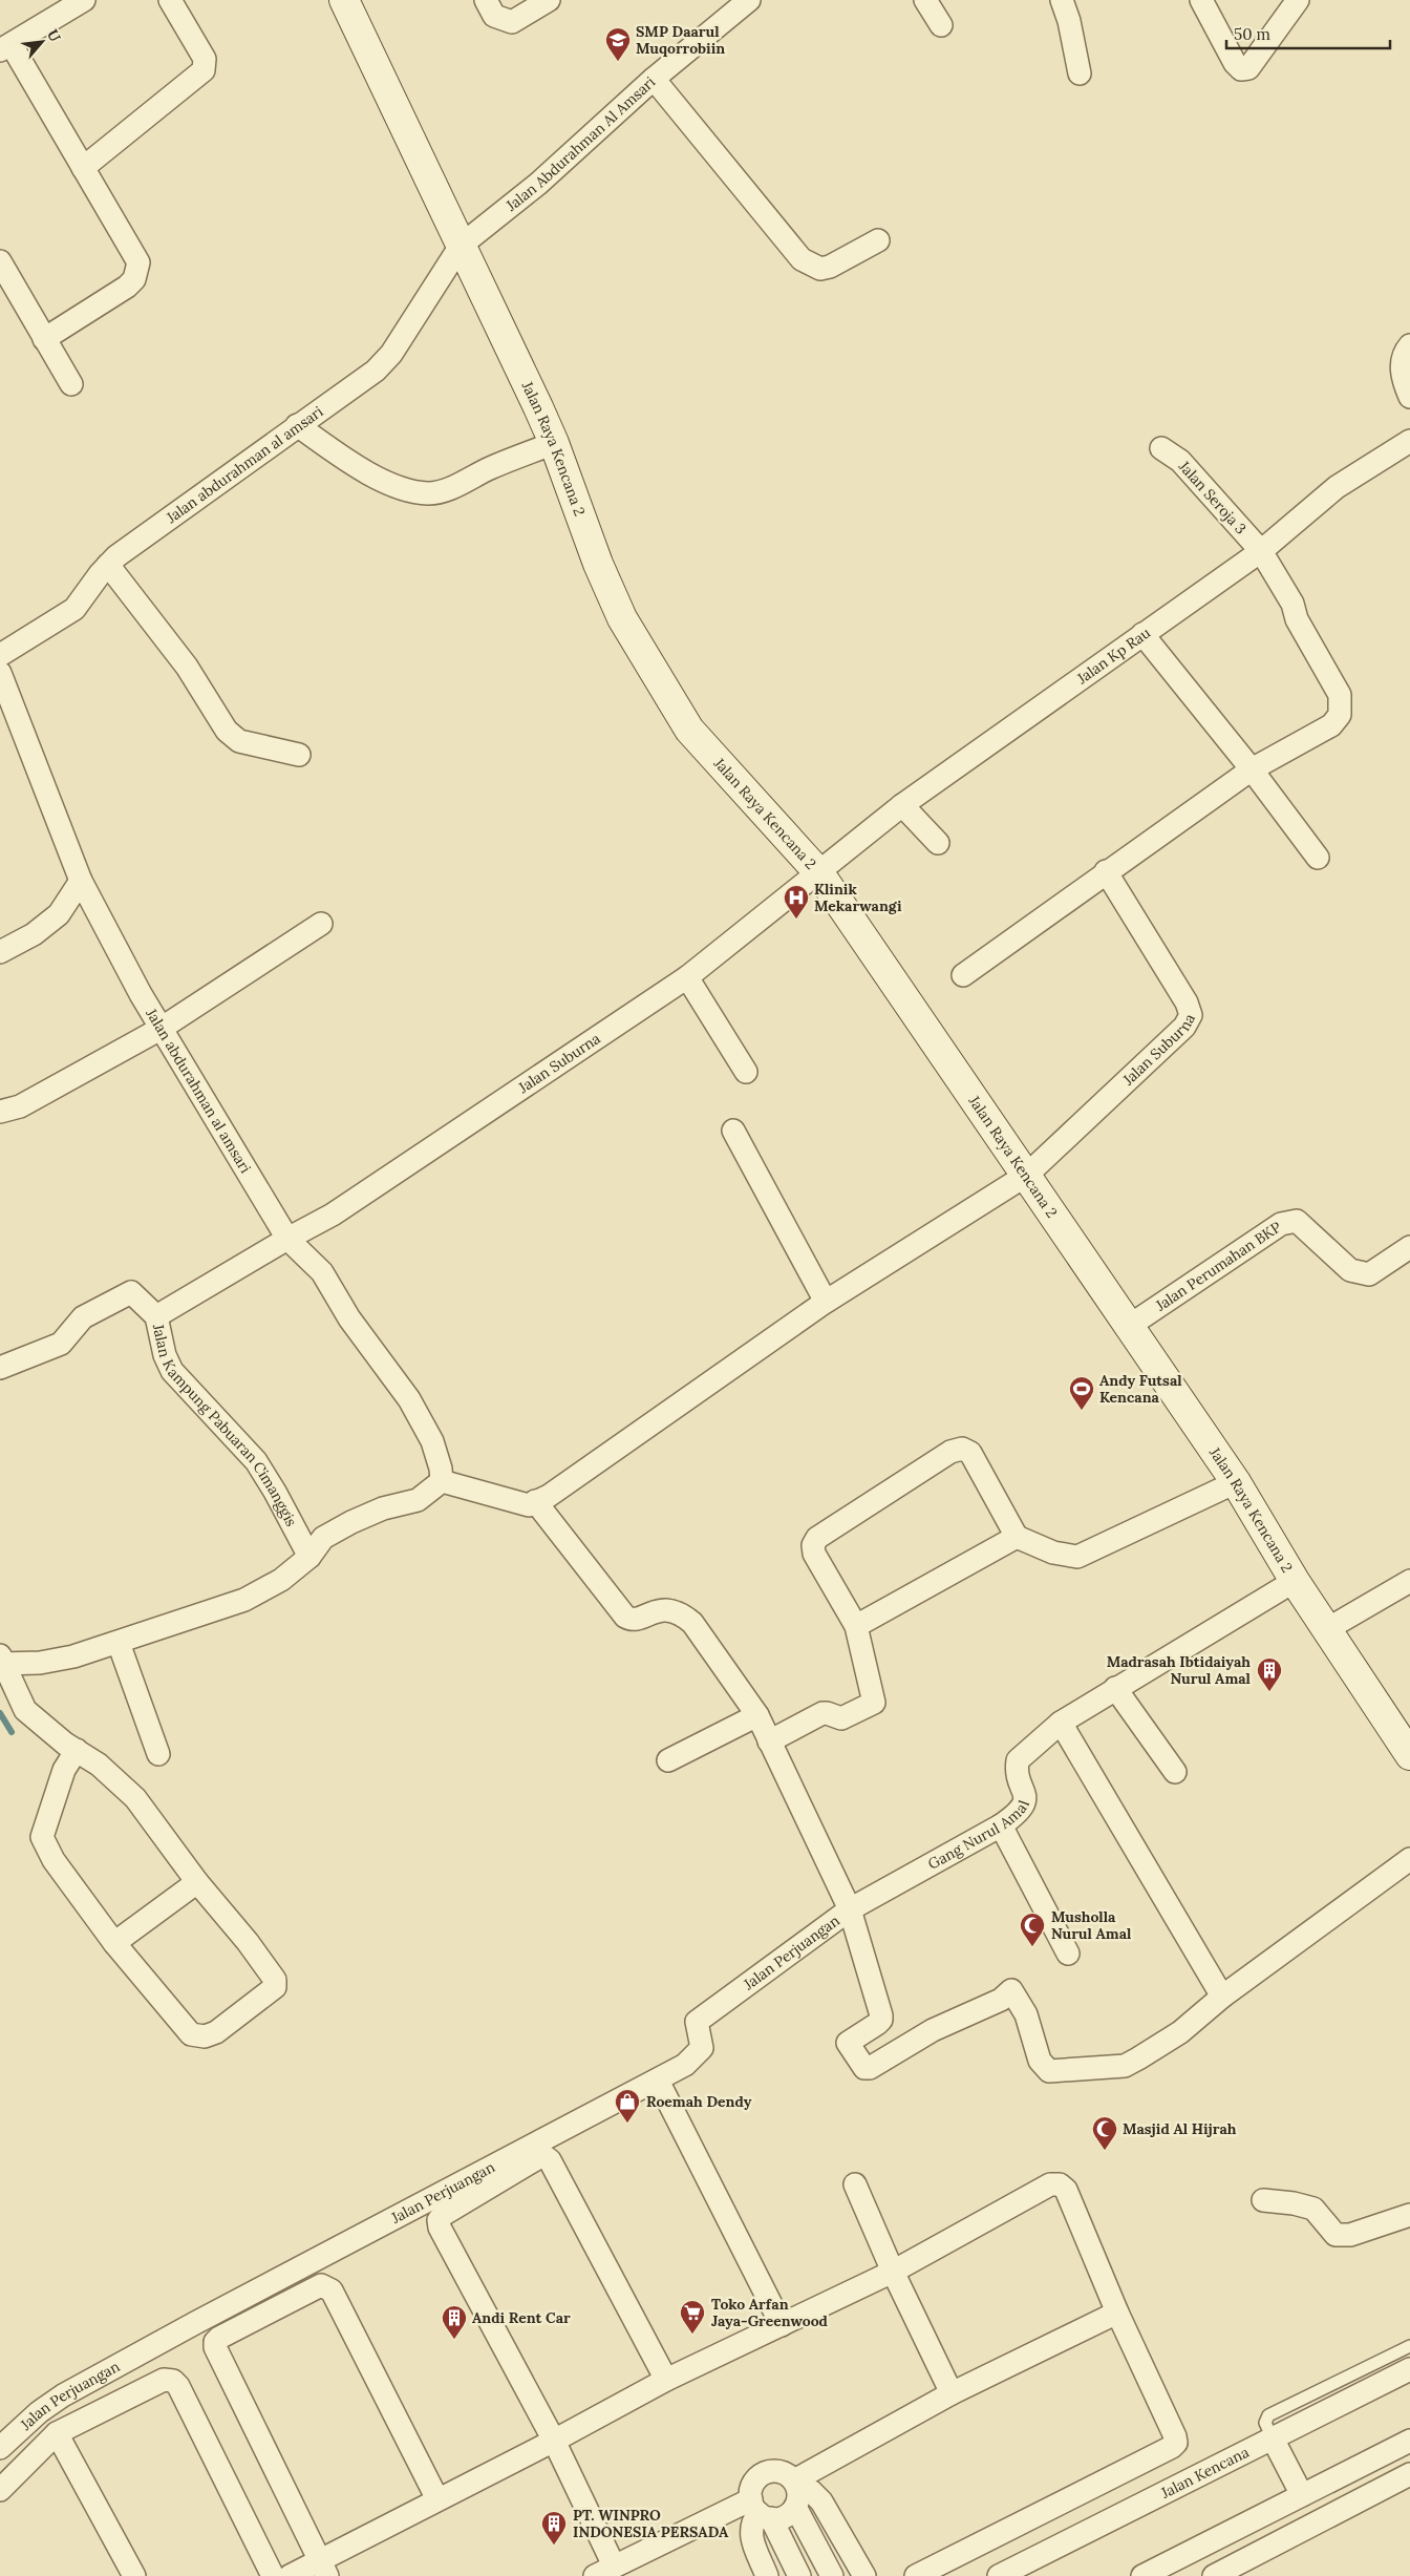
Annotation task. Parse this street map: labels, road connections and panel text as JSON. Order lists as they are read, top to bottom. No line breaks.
{"streets":{"street":["Jalan Abdurahman Al Amsari","Jalan Raya Kencana 2","Jalan abdurahman al amsari","Jalan Seroja 3","Jalan Kp Rau","Jalan Suburna","Jalan Perumahan BKP","Jalan Kampung Pabuaran Cimanggis","Gang Nurul Amal","Jalan Perjuangan","Jalan Kencana"]},"crossings":[["Jalan Abdurahman Al Amsari","Jalan Raya Kencana 2"],["Jalan Abdurahman Al Amsari","Jalan abdurahman al amsari"],["Jalan Raya Kencana 2","Jalan abdurahman al amsari"],["Jalan Raya Kencana 2","Jalan Kp Rau"],["Jalan Raya Kencana 2","Jalan Suburna"],["Jalan Raya Kencana 2","Jalan Perumahan BKP"],["Jalan Raya Kencana 2","Gang Nurul Amal"],["Jalan abdurahman al amsari","Jalan Suburna"],["Jalan abdurahman al amsari","Jalan Kampung Pabuaran Cimanggis"],["Jalan Seroja 3","Jalan Kp Rau"],["Jalan Seroja 3","Jalan Suburna"],["Jalan Kp Rau","Jalan Suburna"],["Jalan Suburna","Jalan Kampung Pabuaran Cimanggis"],["Gang Nurul Amal","Jalan Perjuangan"]],"places":{"school or university":["SMP Daarul Muqorrobiin"],"hospital":["Klinik Mekarwangi"],"sports":["Andy Futsal Kencana"],"building":["Madrasah Ibtidaiyah Nurul Amal","Andi Rent Car","PT. WINPRO INDONESIA PERSADA"],"mosque":["Musholla Nurul Amal","Masjid Al Hijrah"],"shop":["Roemah Dendy"],"supermarket":["Toko Arfan Jaya-Greenwood"]},"scale_bar":"50 m","north":"top right"}
